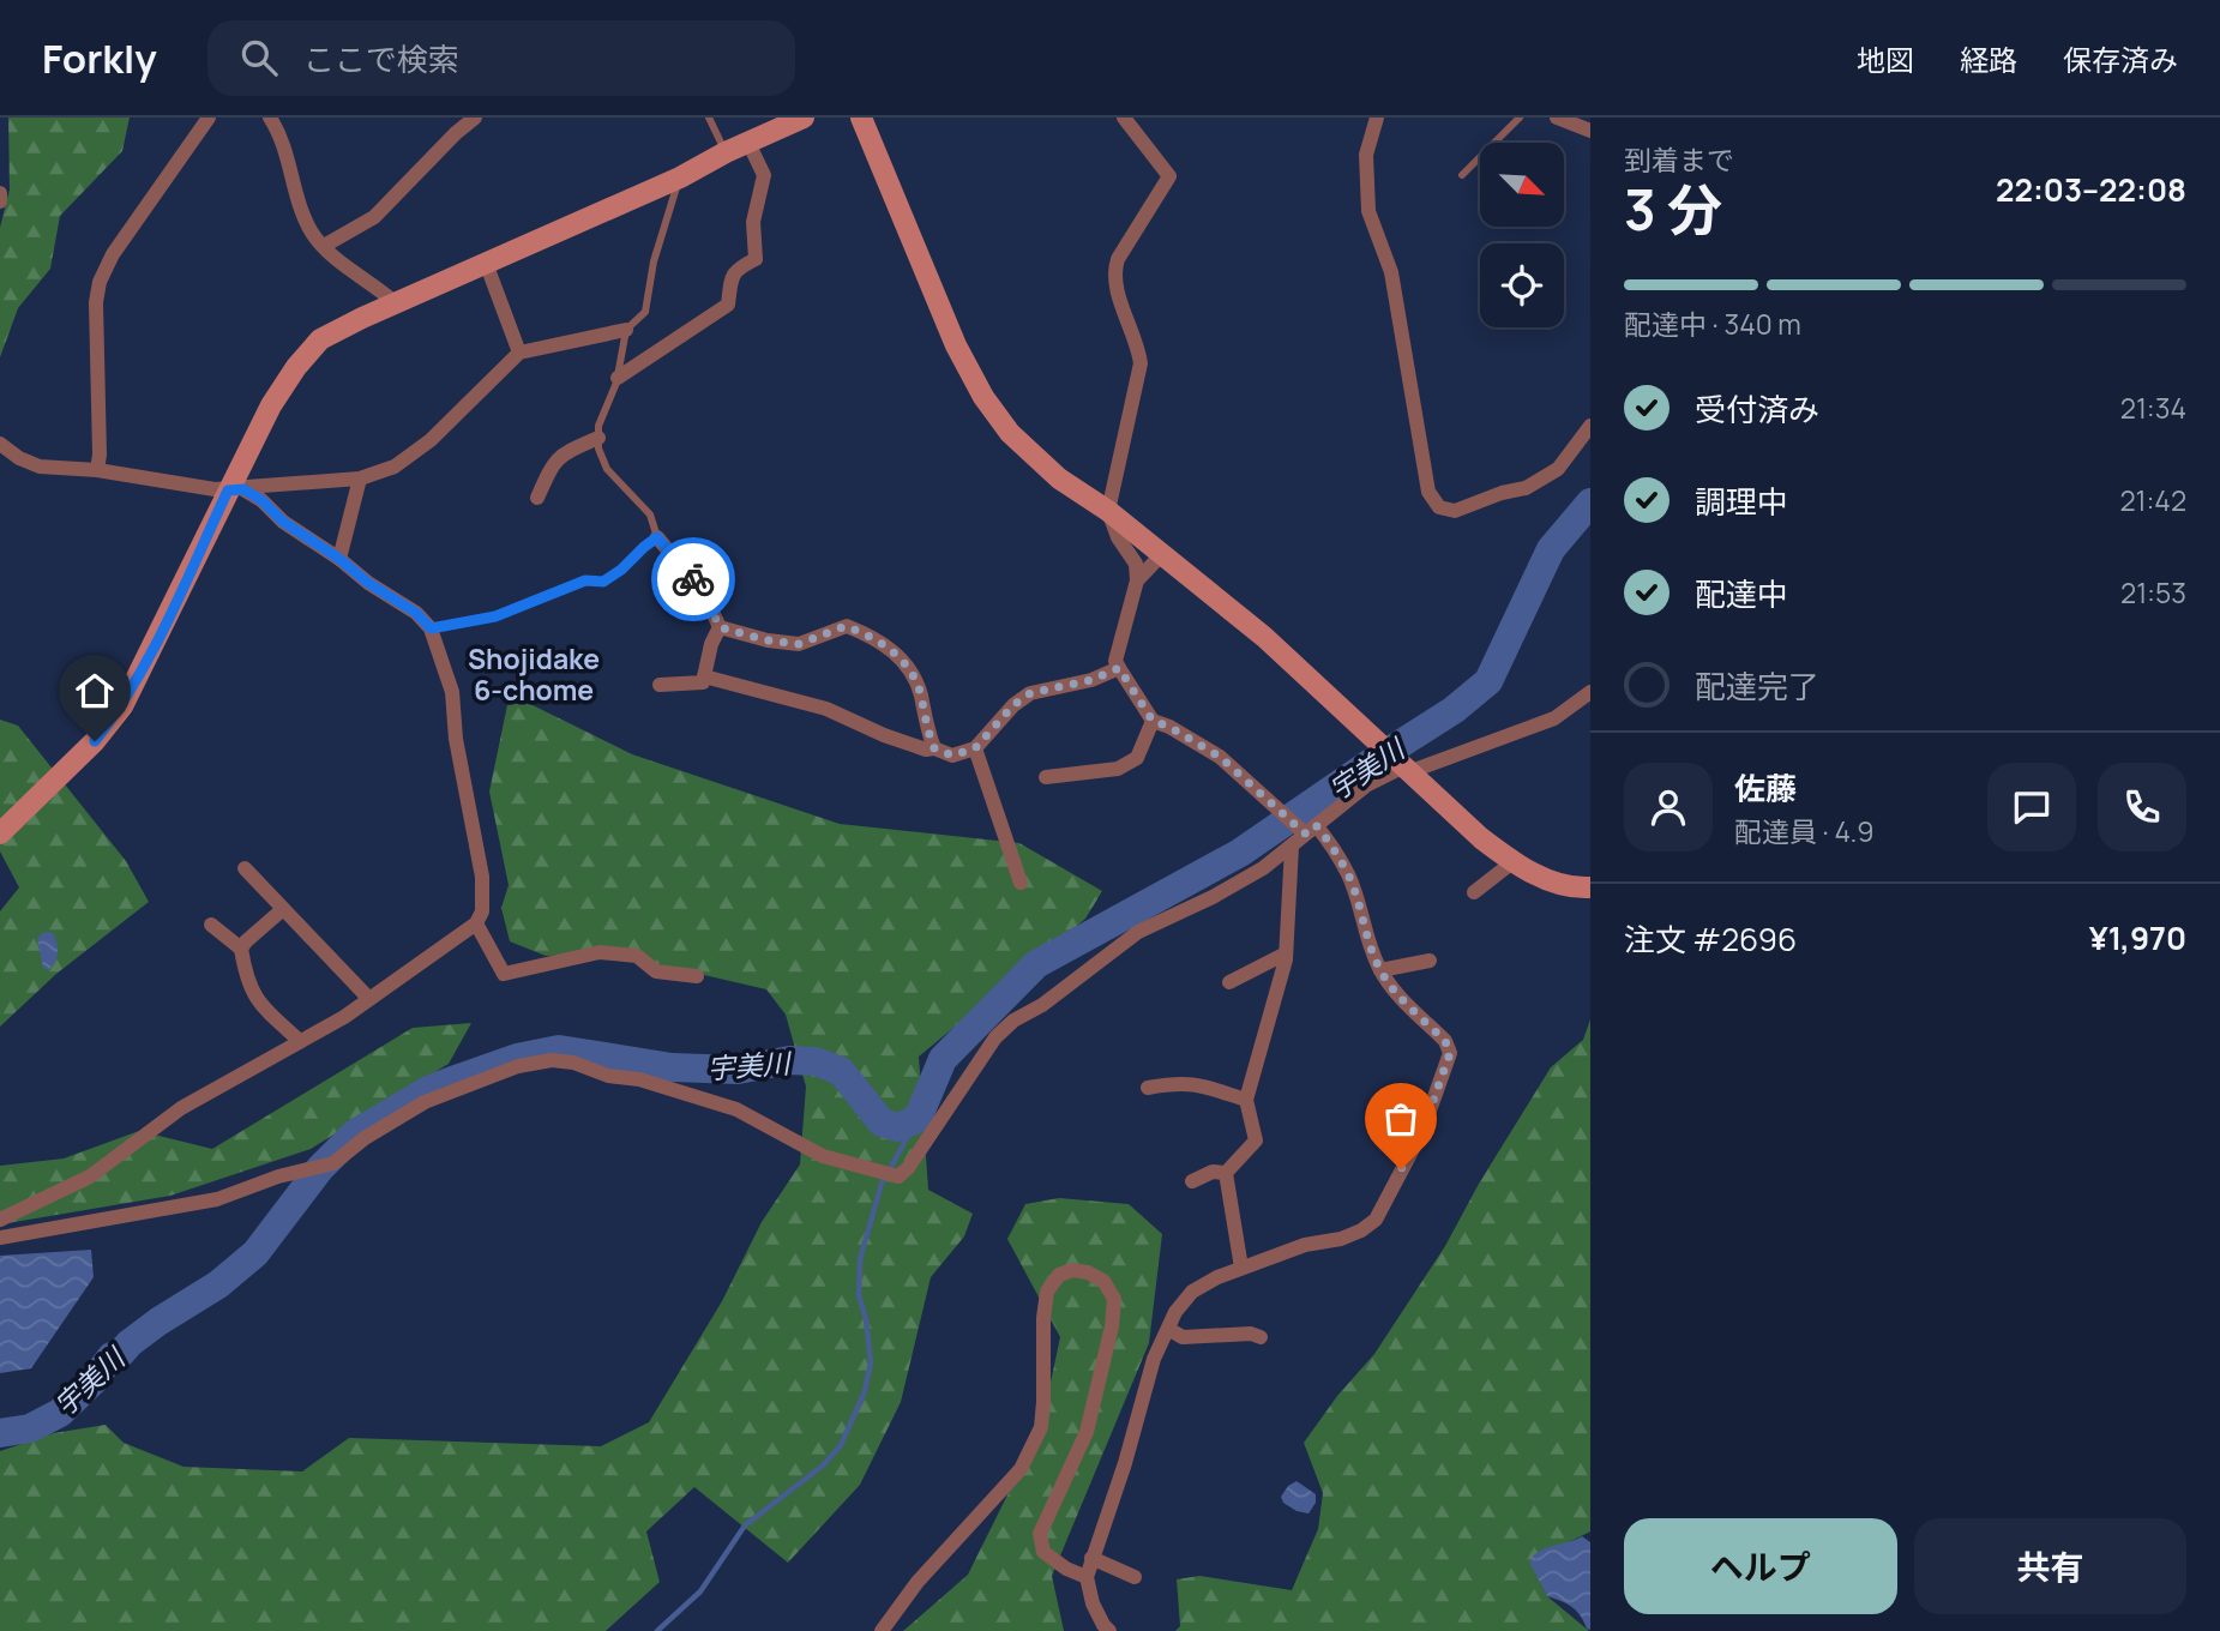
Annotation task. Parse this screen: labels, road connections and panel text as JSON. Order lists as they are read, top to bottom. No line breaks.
{"districts":["Shojidake 6-chome"],"water":["宇美川"],"north":"bottom right","page":{"header":"Forkly","search":"ここで検索","nav":["地図","経路","保存済み"],"heading":["3 分","到着まで","22:03–22:08"],"panel":["佐藤","配達員 · 4.9","注文 #2696","¥1,970"],"bar":"配達中 · 340 m","list":[["受付済み","21:34"],["調理中","21:42"],["配達中","21:53"],"配達完了"],"buttons":["ヘルプ","共有"]}}
